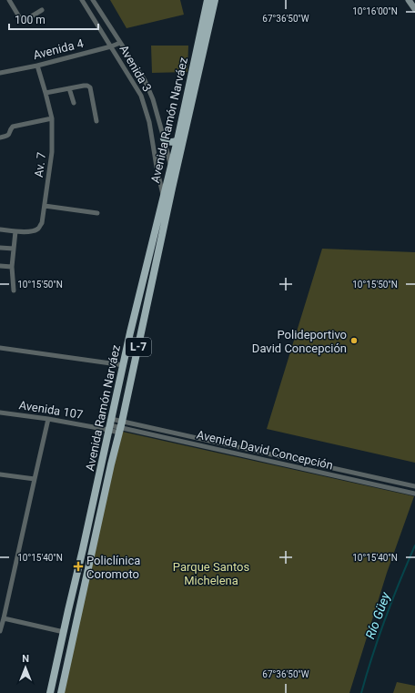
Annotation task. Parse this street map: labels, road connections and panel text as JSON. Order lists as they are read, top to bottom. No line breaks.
{"streets":{"main road":["Avenida Ramón Narváez","L-7"],"street":["Avenida 4","Avenida 3","Av. 7","Avenida 107","Avenida David Concepción"]},"crossings":[["Avenida 4","Avenida 3"],["Avenida 4","Av. 7"],["Avenida 3","Avenida Ramón Narváez"],["Avenida Ramón Narváez","Avenida 107"],["Avenida Ramón Narváez","Avenida David Concepción"],["Avenida 107","Avenida David Concepción"]],"water":["Río Güey"],"parks":["Parque Santos Michelena"],"places":{"other":["Polideportivo David Concepción"],"health":["Policlínica Coromoto"]},"scale_bar":"100 m","north":"top","coordinates":["10°16'00\"N","67°36'50\"W","10°15'50\"N","10°15'40\"N"]}
